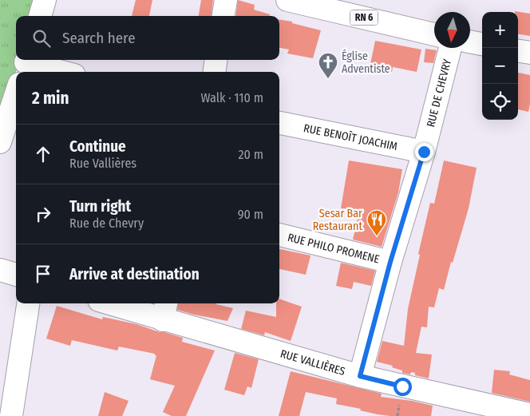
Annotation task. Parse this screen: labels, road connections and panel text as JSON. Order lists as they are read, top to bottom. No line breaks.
{"streets":{"street":["RN 6","RUE DE CHEVRY","RUE BENOÎT JOACHIM","RUE PHILO PROMENE","RUE VALLIÈRES"]},"crossings":[["RUE DE CHEVRY","RUE BENOÎT JOACHIM"],["RUE DE CHEVRY","RUE PHILO PROMENE"],["RUE DE CHEVRY","RUE VALLIÈRES"]],"places":{"church":["Église Adventiste"],"restaurant":["Sesar Bar Restaurant"]},"north":"bottom","page":{"map_buttons":["+","−"],"search":"Search here","heading":["2 min","Walk · 110 m"],"list":[["Continue","Rue Vallières","20 m"],["Turn right","Rue de Chevry","90 m"],"Arrive at destination"]}}
